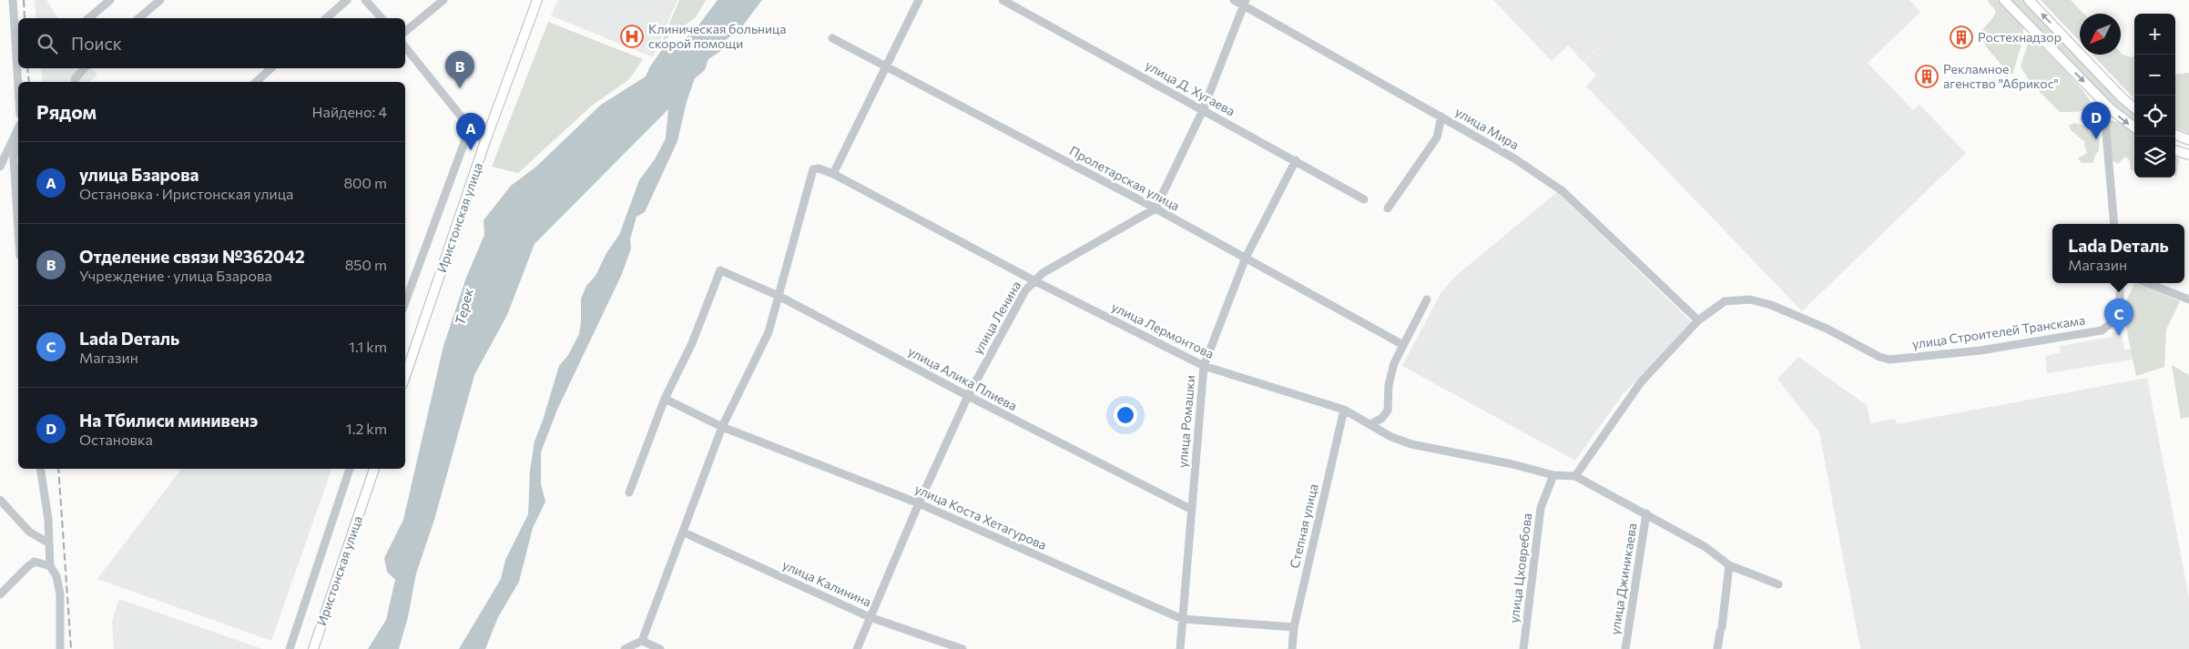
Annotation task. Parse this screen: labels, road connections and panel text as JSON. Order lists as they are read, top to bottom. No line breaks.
{"streets":{"main road":["Иристонская улица"],"street":["улица Д. Хугаева","улица Мира","Пролетарская улица","улица Ленина","улица Лермонтова","улица Строителей Транскама","улица Алика Плиева","улица Ромашки","улица Коста Хетагурова","Степная улица","улица Цховребова","улица Джиникаева","улица Калинина"]},"crossings":[["улица Д. Хугаева","улица Ромашки"],["улица Мира","улица Строителей Транскама"],["Пролетарская улица","улица Ленина"],["Пролетарская улица","улица Ромашки"],["улица Ленина","улица Лермонтова"],["улица Ленина","улица Алика Плиева"],["улица Ленина","улица Коста Хетагурова"],["улица Ленина","улица Калинина"],["улица Лермонтова","улица Алика Плиева"],["улица Лермонтова","улица Ромашки"],["улица Лермонтова","Степная улица"],["улица Лермонтова","улица Цховребова"],["улица Алика Плиева","улица Ромашки"],["улица Алика Плиева","улица Коста Хетагурова"],["улица Ромашки","улица Коста Хетагурова"],["улица Коста Хетагурова","Степная улица"]],"water":["Терек"],"places":{"hospital":["Клиническая больница скорой помощи"],"building":["Ростехнадзор","Рекламное агенство \"Абрикос\""]},"north":"bottom left","page":{"map_buttons":["+","−"],"search":"Поиск","pins":["B","D","A","C"],"heading":["Рядом","Найдено: 4"],"list":[{"mark":"A","name":"улица Бзарова","note":"Остановка · Иристонская улица","value":"800 m"},{"mark":"B","name":"Отделение связи №362042","note":"Учреждение · улица Бзарова","value":"850 m"},{"mark":"C","name":"Lada Dеталь","note":"Магазин","value":"1.1 km"},{"mark":"D","name":"На Тбилиси минивенэ","note":"Остановка","value":"1.2 km"}],"popup":["Lada Dеталь","Магазин"]}}
